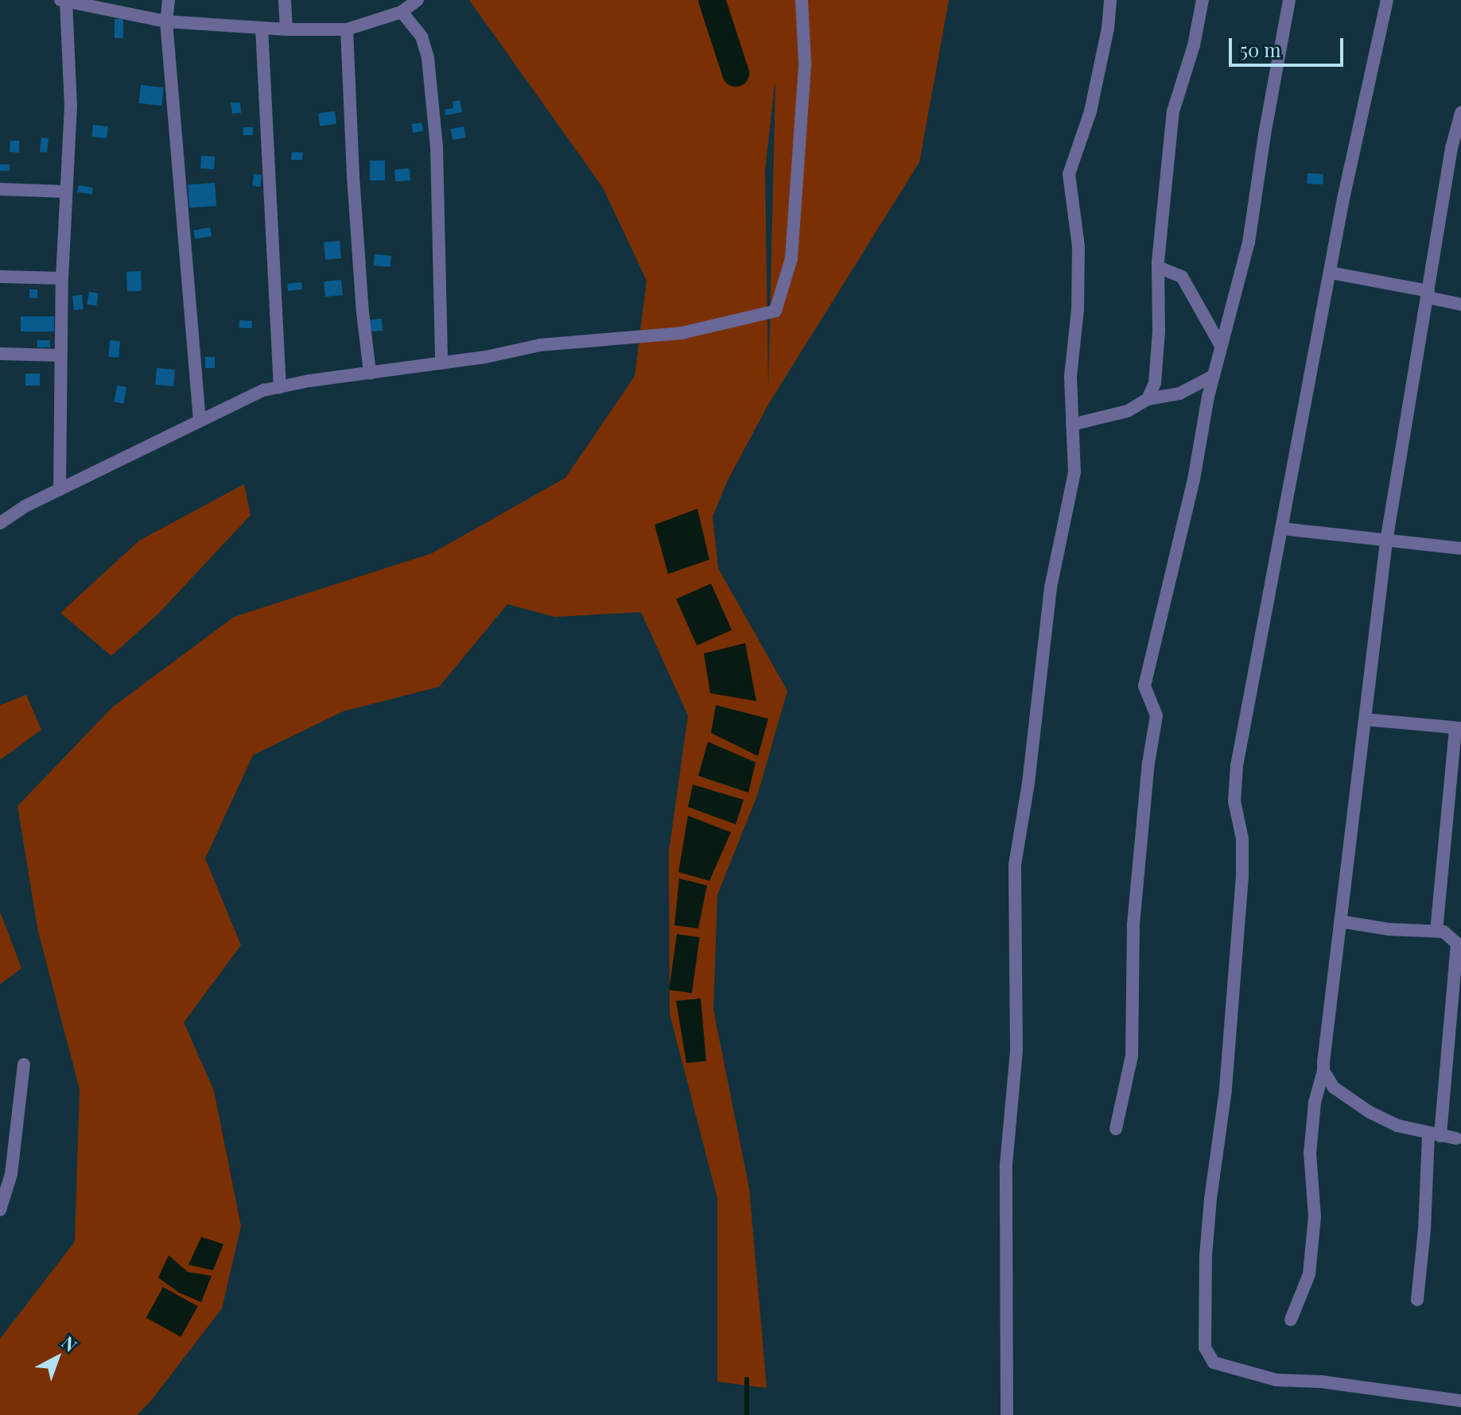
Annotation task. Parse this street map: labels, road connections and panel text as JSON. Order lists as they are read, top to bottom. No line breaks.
{"scale_bar":"50 m","north":"top right"}
